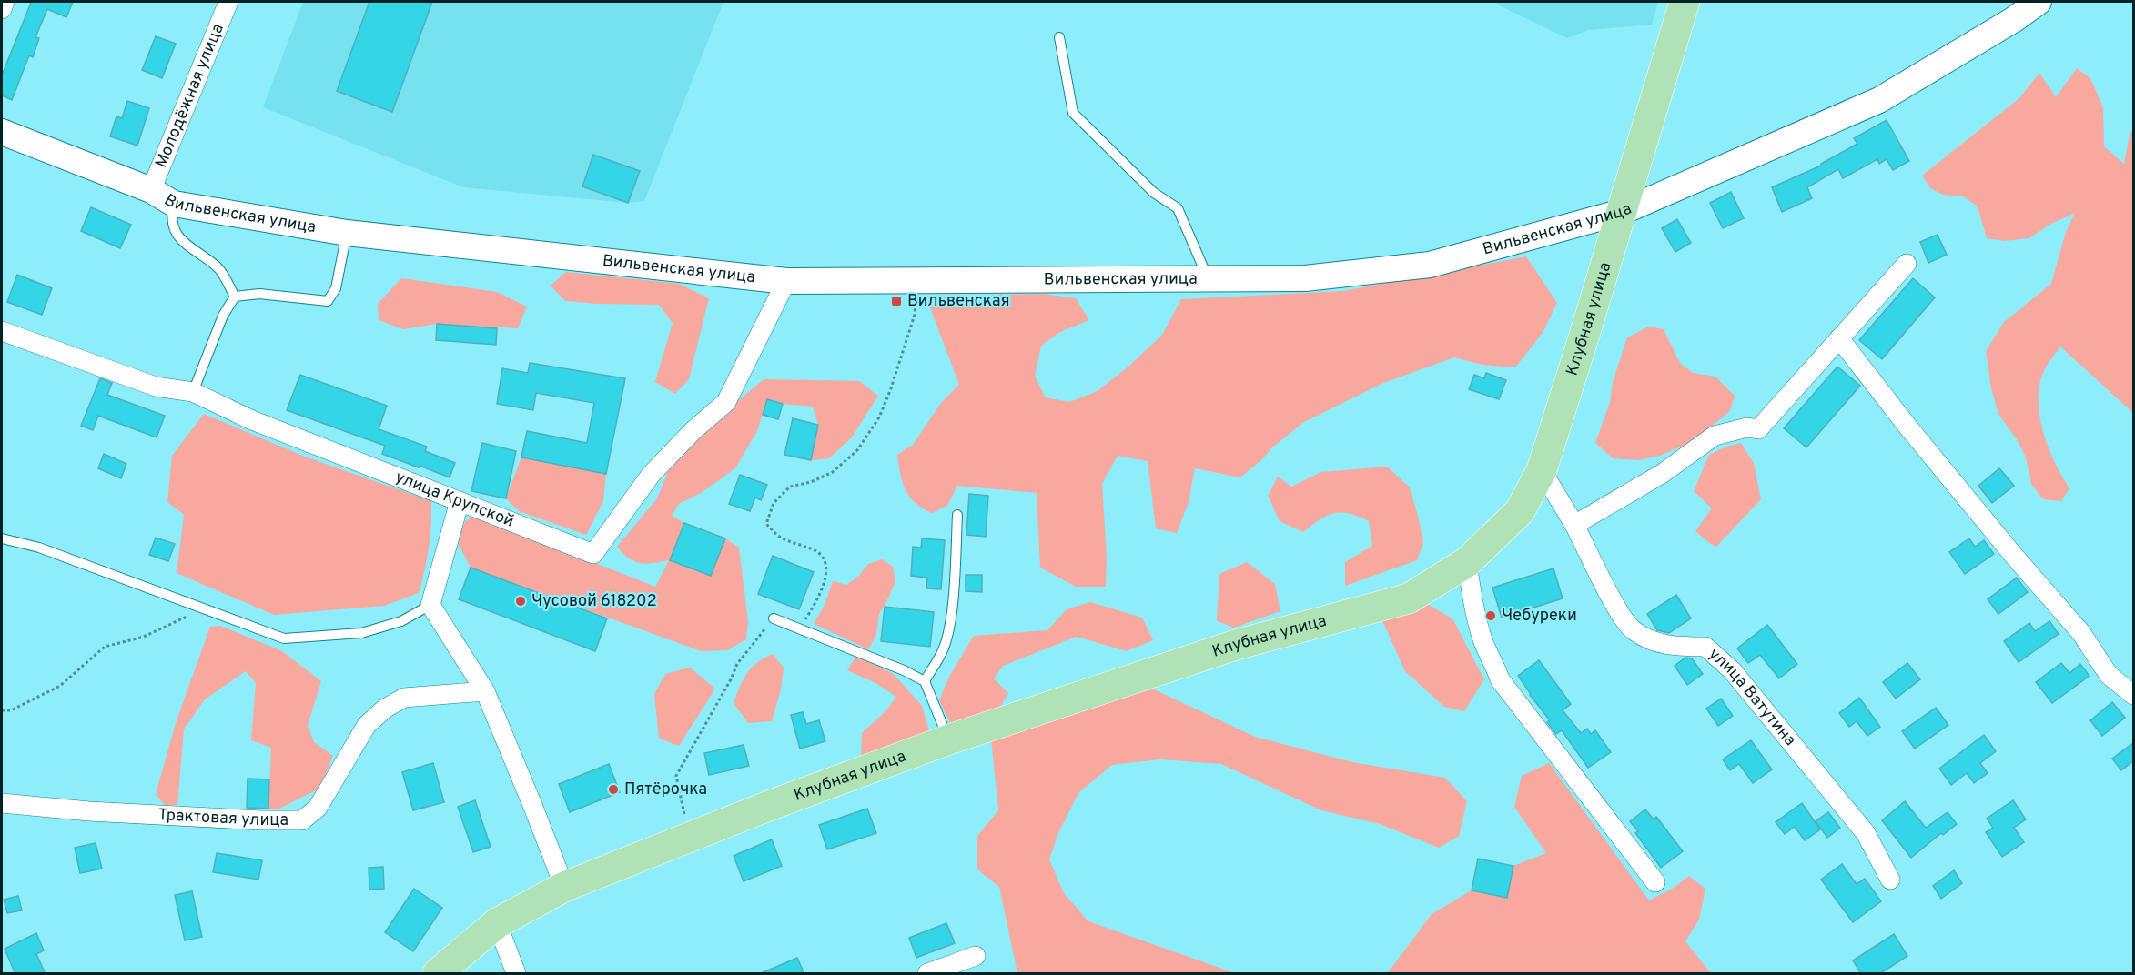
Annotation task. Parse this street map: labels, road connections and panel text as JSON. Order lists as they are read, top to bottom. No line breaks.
{"streets":{"main road":["Клубная улица"],"street":["Молодёжная улица","Вильвенская улица","улица Крупской","улица Ватутина","Трактовая улица"]},"crossings":[["Молодёжная улица","Вильвенская улица"],["Вильвенская улица","Клубная улица"],["Вильвенская улица","улица Крупской"],["Клубная улица","улица Ватутина"]],"places":{"transit":["Вильвенская"],"other":["Чусовой 618202","Чебуреки","Пятёрочка"]}}
